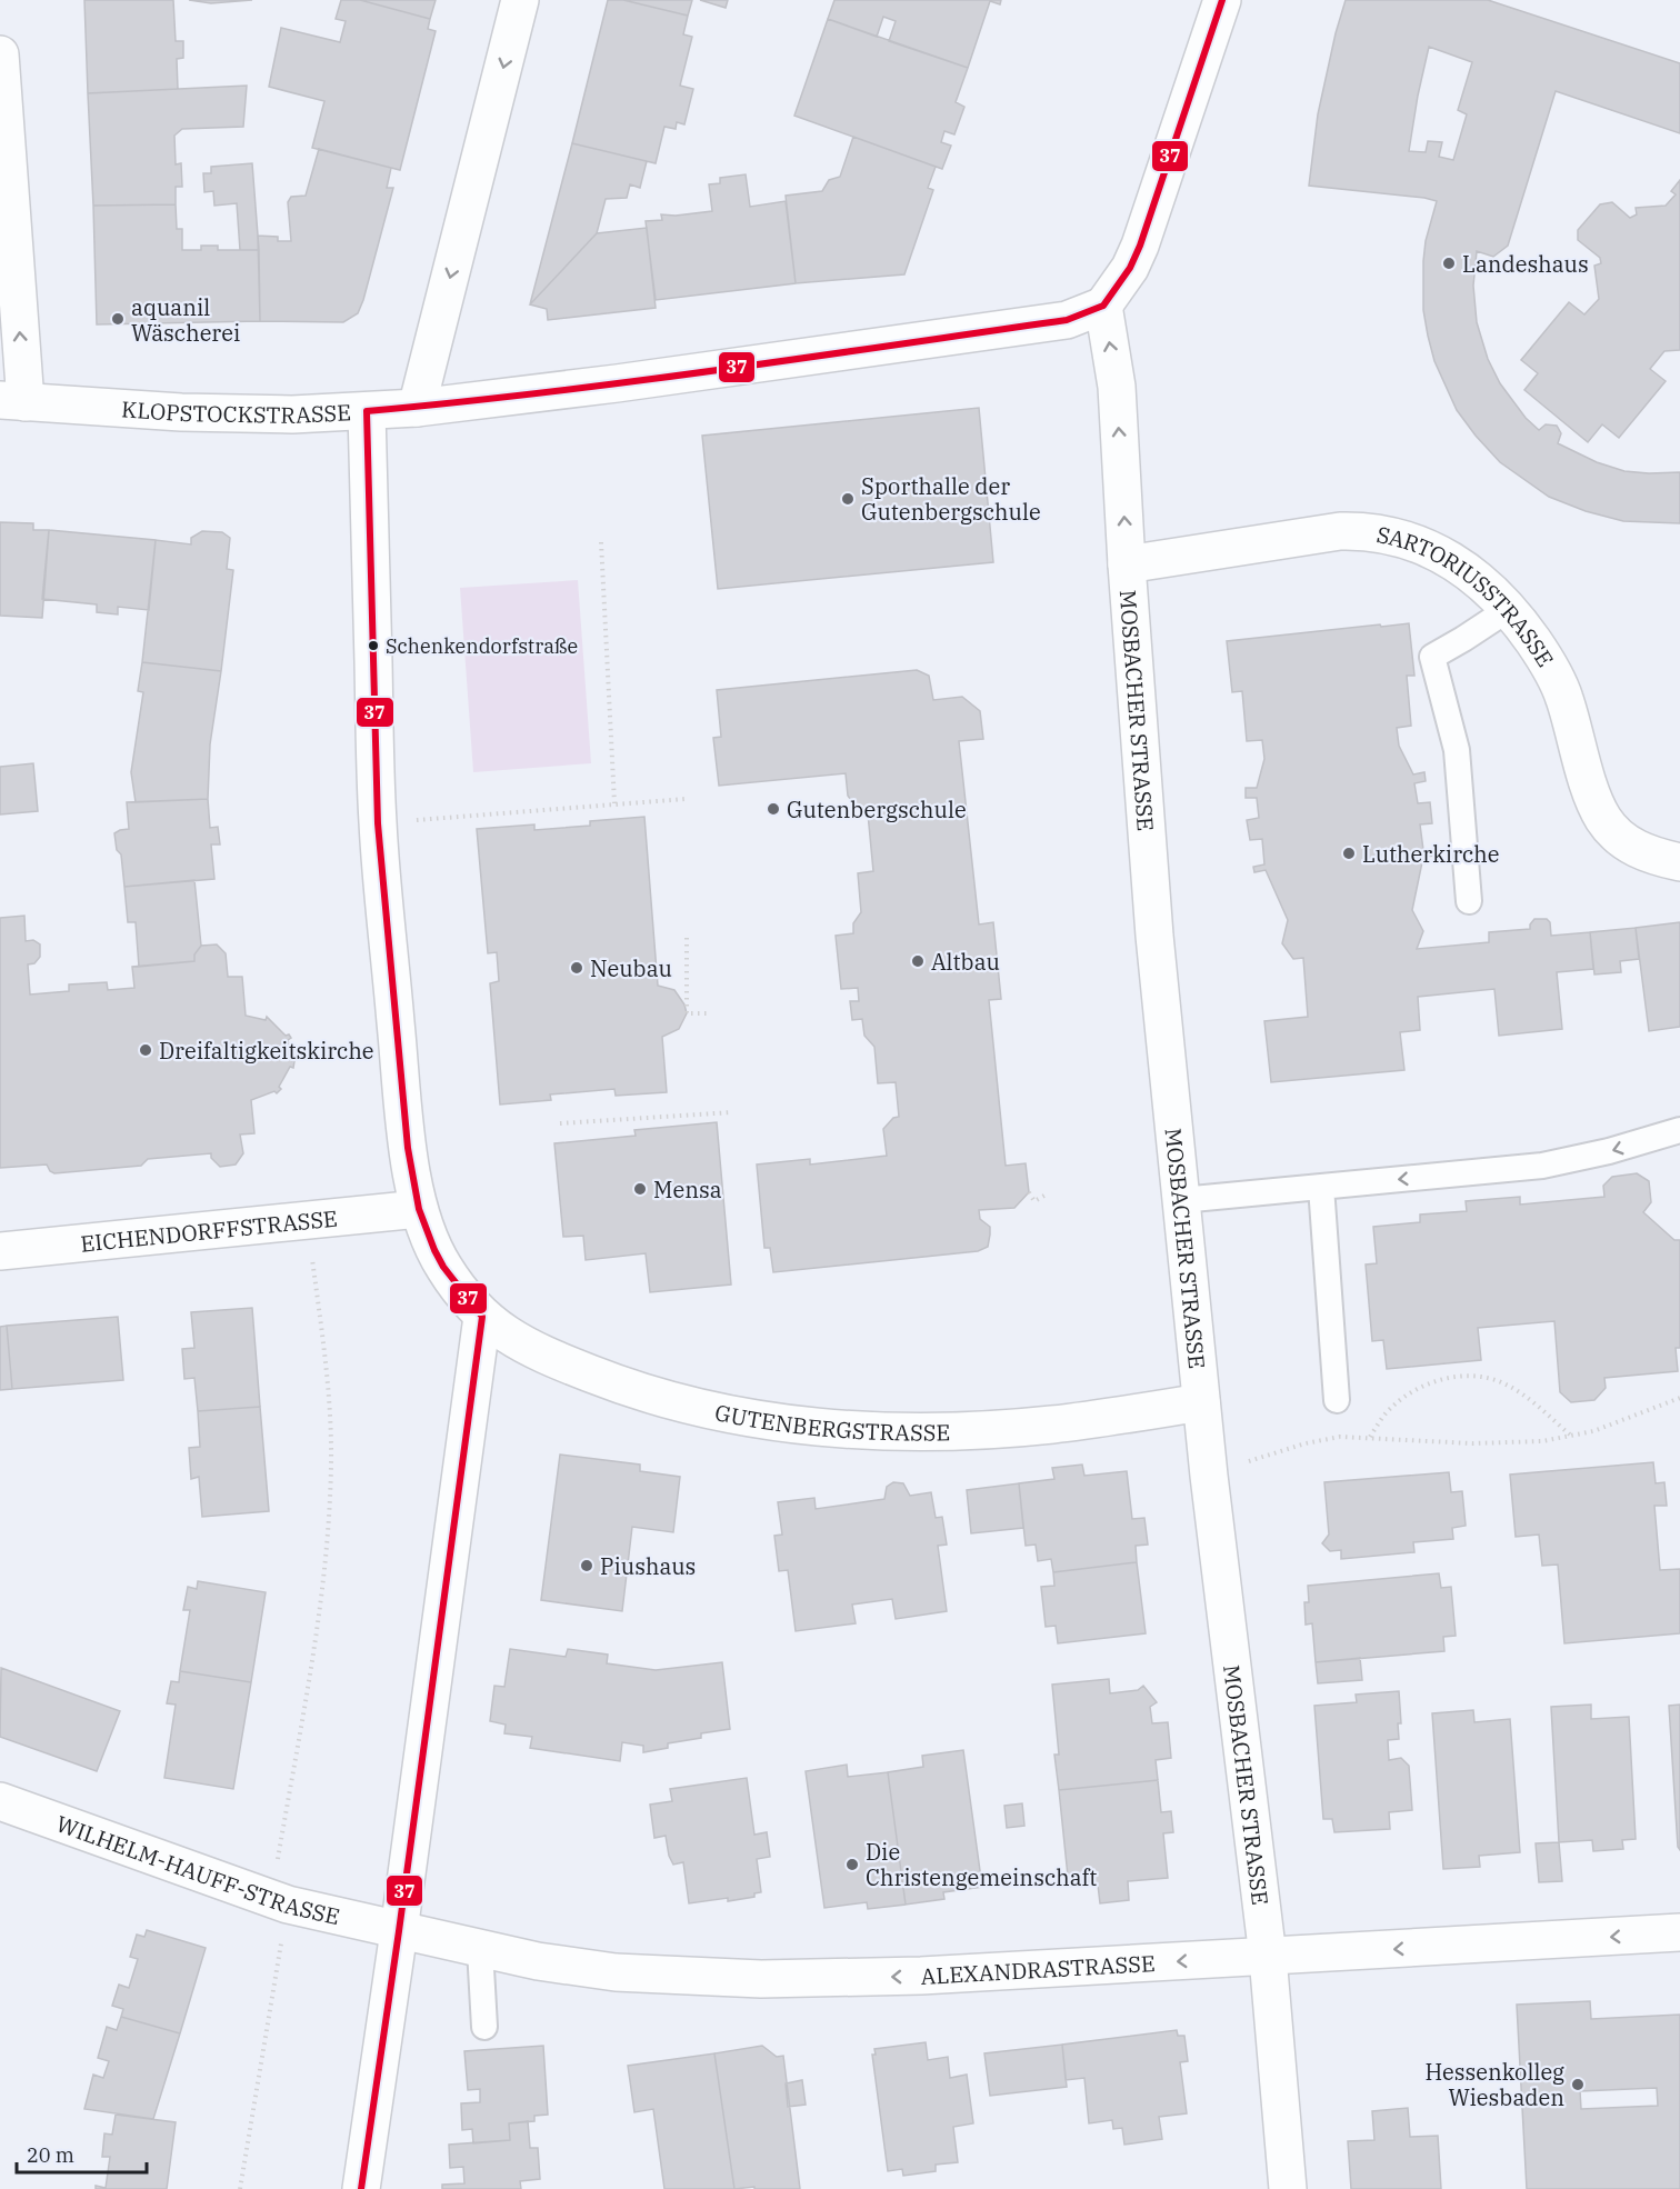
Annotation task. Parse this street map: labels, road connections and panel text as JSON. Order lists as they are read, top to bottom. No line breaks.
{"streets":{"street":["KLOPSTOCKSTRASSE","SARTORIUSSTRASSE","MOSBACHER STRASSE","EICHENDORFFSTRASSE","GUTENBERGSTRASSE","WILHELM-HAUFF-STRASSE","ALEXANDRASTRASSE"]},"crossings":[["KLOPSTOCKSTRASSE","MOSBACHER STRASSE"],["KLOPSTOCKSTRASSE","GUTENBERGSTRASSE"],["SARTORIUSSTRASSE","MOSBACHER STRASSE"],["MOSBACHER STRASSE","GUTENBERGSTRASSE"],["MOSBACHER STRASSE","ALEXANDRASTRASSE"],["EICHENDORFFSTRASSE","GUTENBERGSTRASSE"],["WILHELM-HAUFF-STRASSE","ALEXANDRASTRASSE"]],"one_way":["ALEXANDRASTRASSE"],"places":["Landeshaus","aquanil Wäscherei","Sporthalle der Gutenbergschule","Schenkendorfstraße","Gutenbergschule","Lutherkirche","Altbau","Neubau","Dreifaltigkeitskirche","Mensa","Piushaus","Die Christengemeinschaft","Hessenkolleg Wiesbaden"],"lines":["transit line 37"],"scale_bar":"20 m"}
